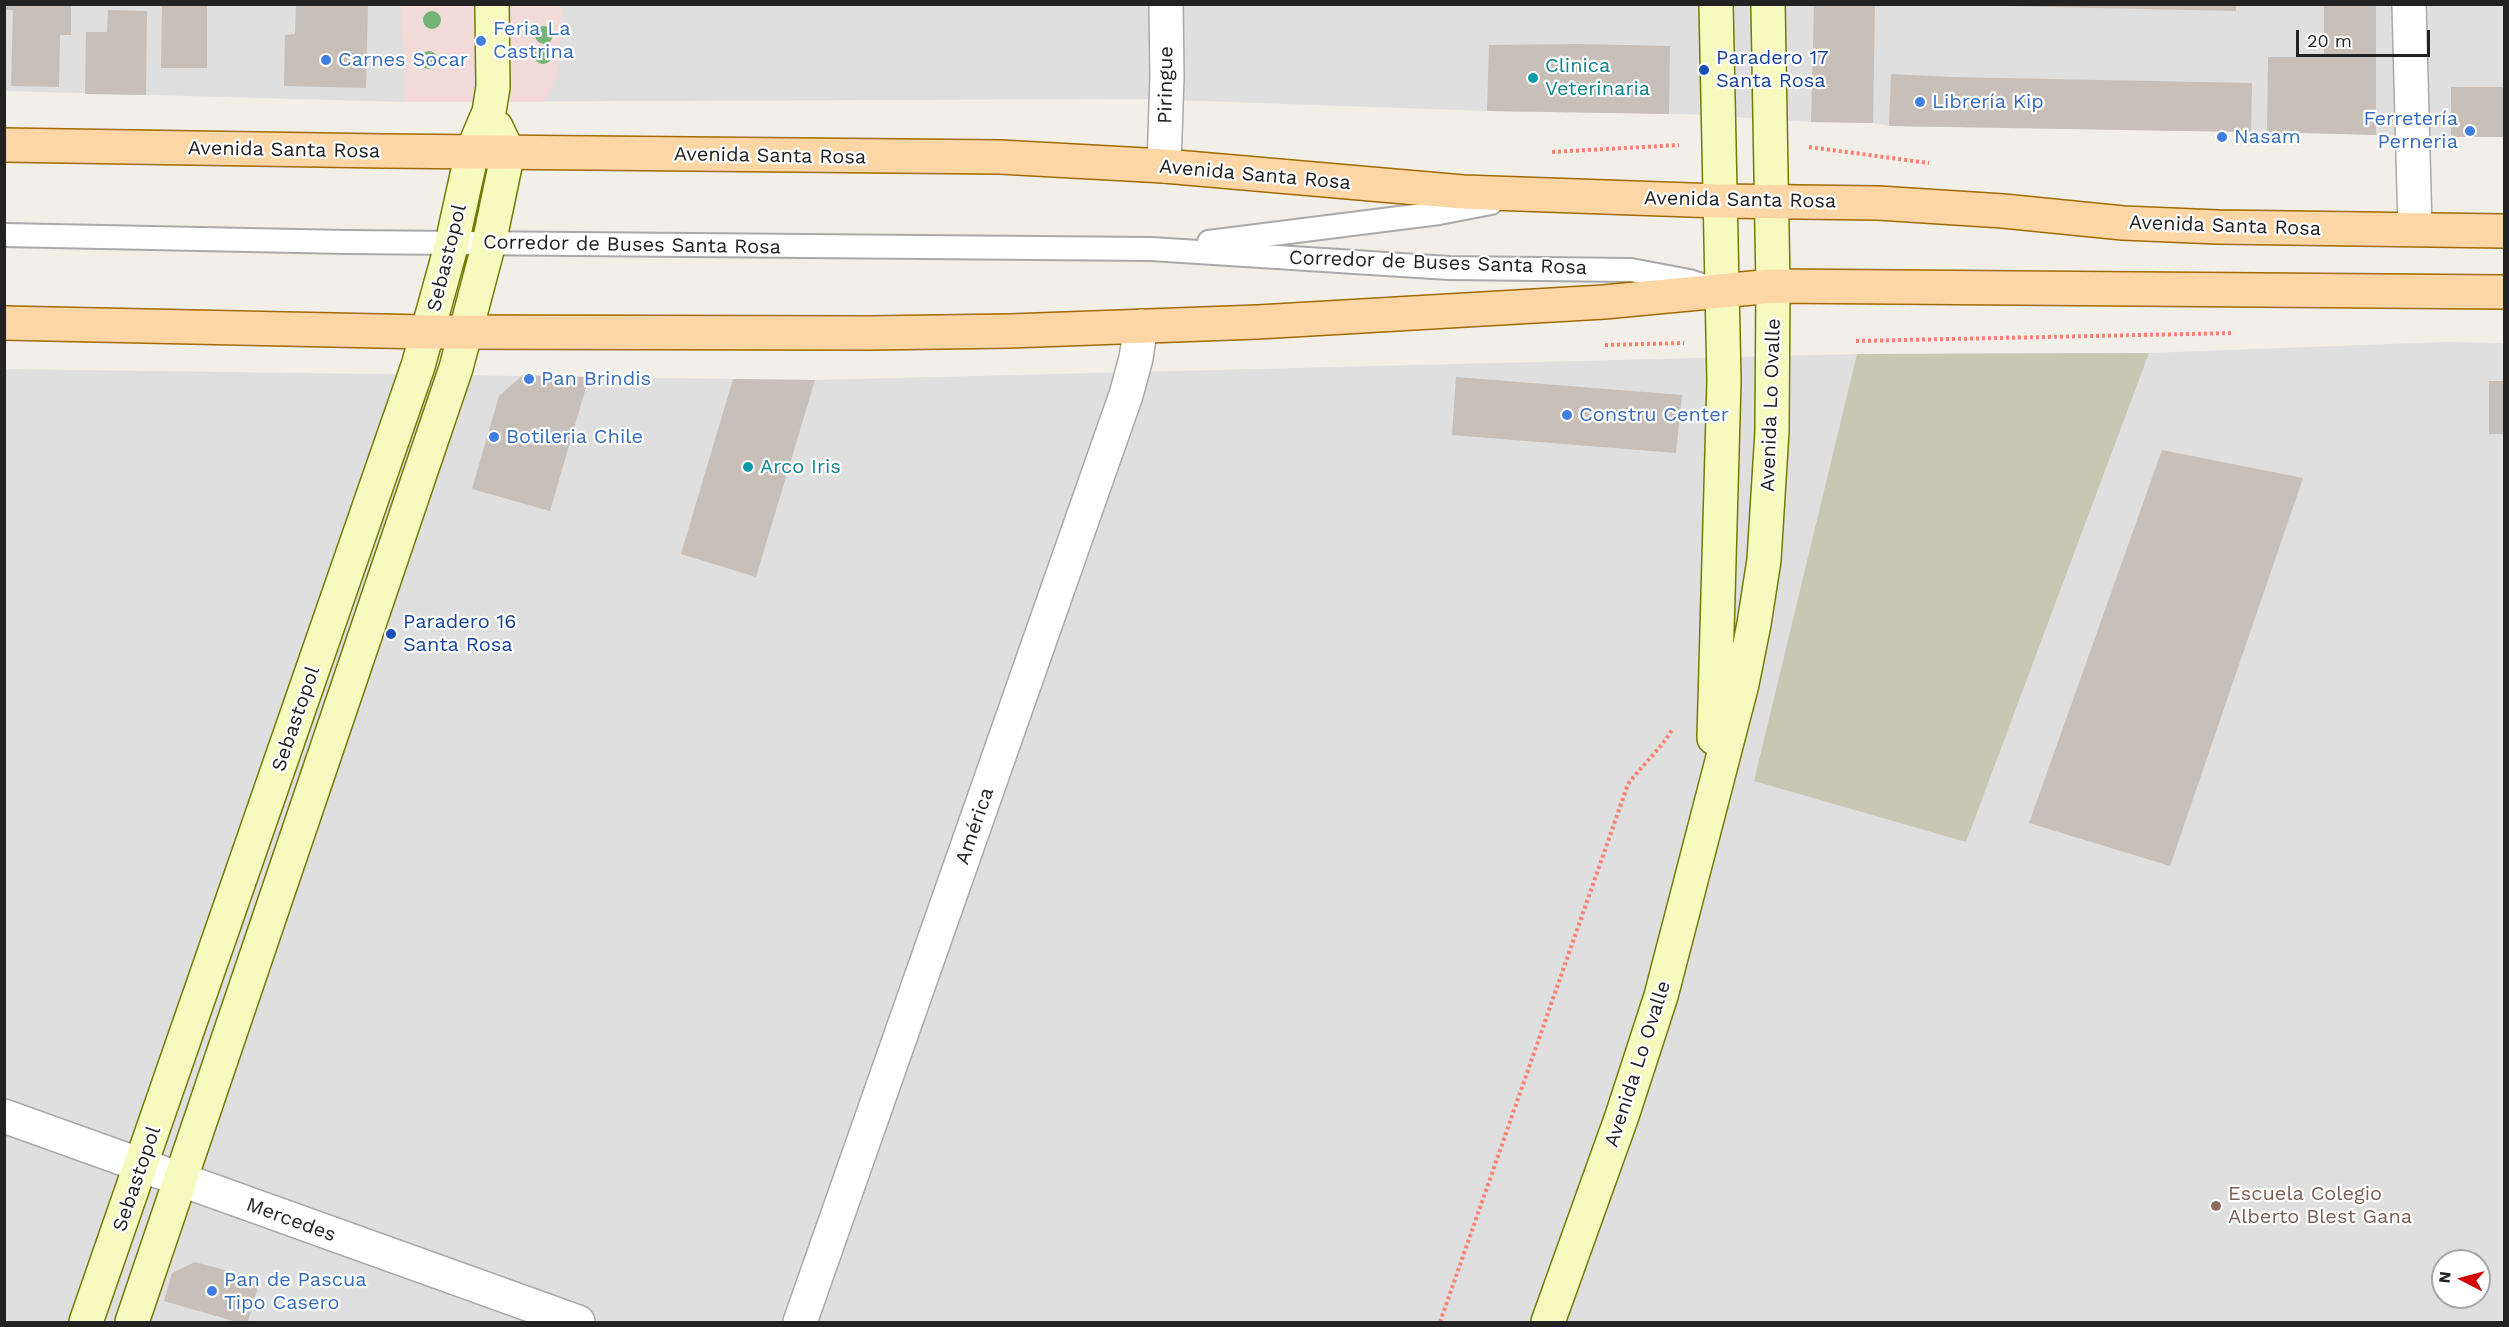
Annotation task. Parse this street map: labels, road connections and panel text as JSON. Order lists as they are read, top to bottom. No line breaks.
{"streets":{"main road":["Avenida Santa Rosa"],"street":["Piringue","Sebastopol","Avenida Lo Ovalle","América","Mercedes"],"lane":["Corredor de Buses Santa Rosa"]},"crossings":[["Piringue","Avenida Santa Rosa"],["Avenida Santa Rosa","Corredor de Buses Santa Rosa"],["Avenida Santa Rosa","Sebastopol"],["Avenida Santa Rosa","Avenida Lo Ovalle"],["Corredor de Buses Santa Rosa","Sebastopol"],["Corredor de Buses Santa Rosa","Avenida Lo Ovalle"],["Sebastopol","Mercedes"]],"places":["Feria La Castrina","Carnes Socar","Paradero 17 Santa Rosa","Clinica Veterinaria","Librería Kip","Ferretería Perneria","Nasam","Pan Brindis","Constru Center","Botileria Chile","Arco Iris","Paradero 16 Santa Rosa","Escuela Colegio Alberto Blest Gana","Pan de Pascua Tipo Casero"],"scale_bar":"20 m","north":"left"}
